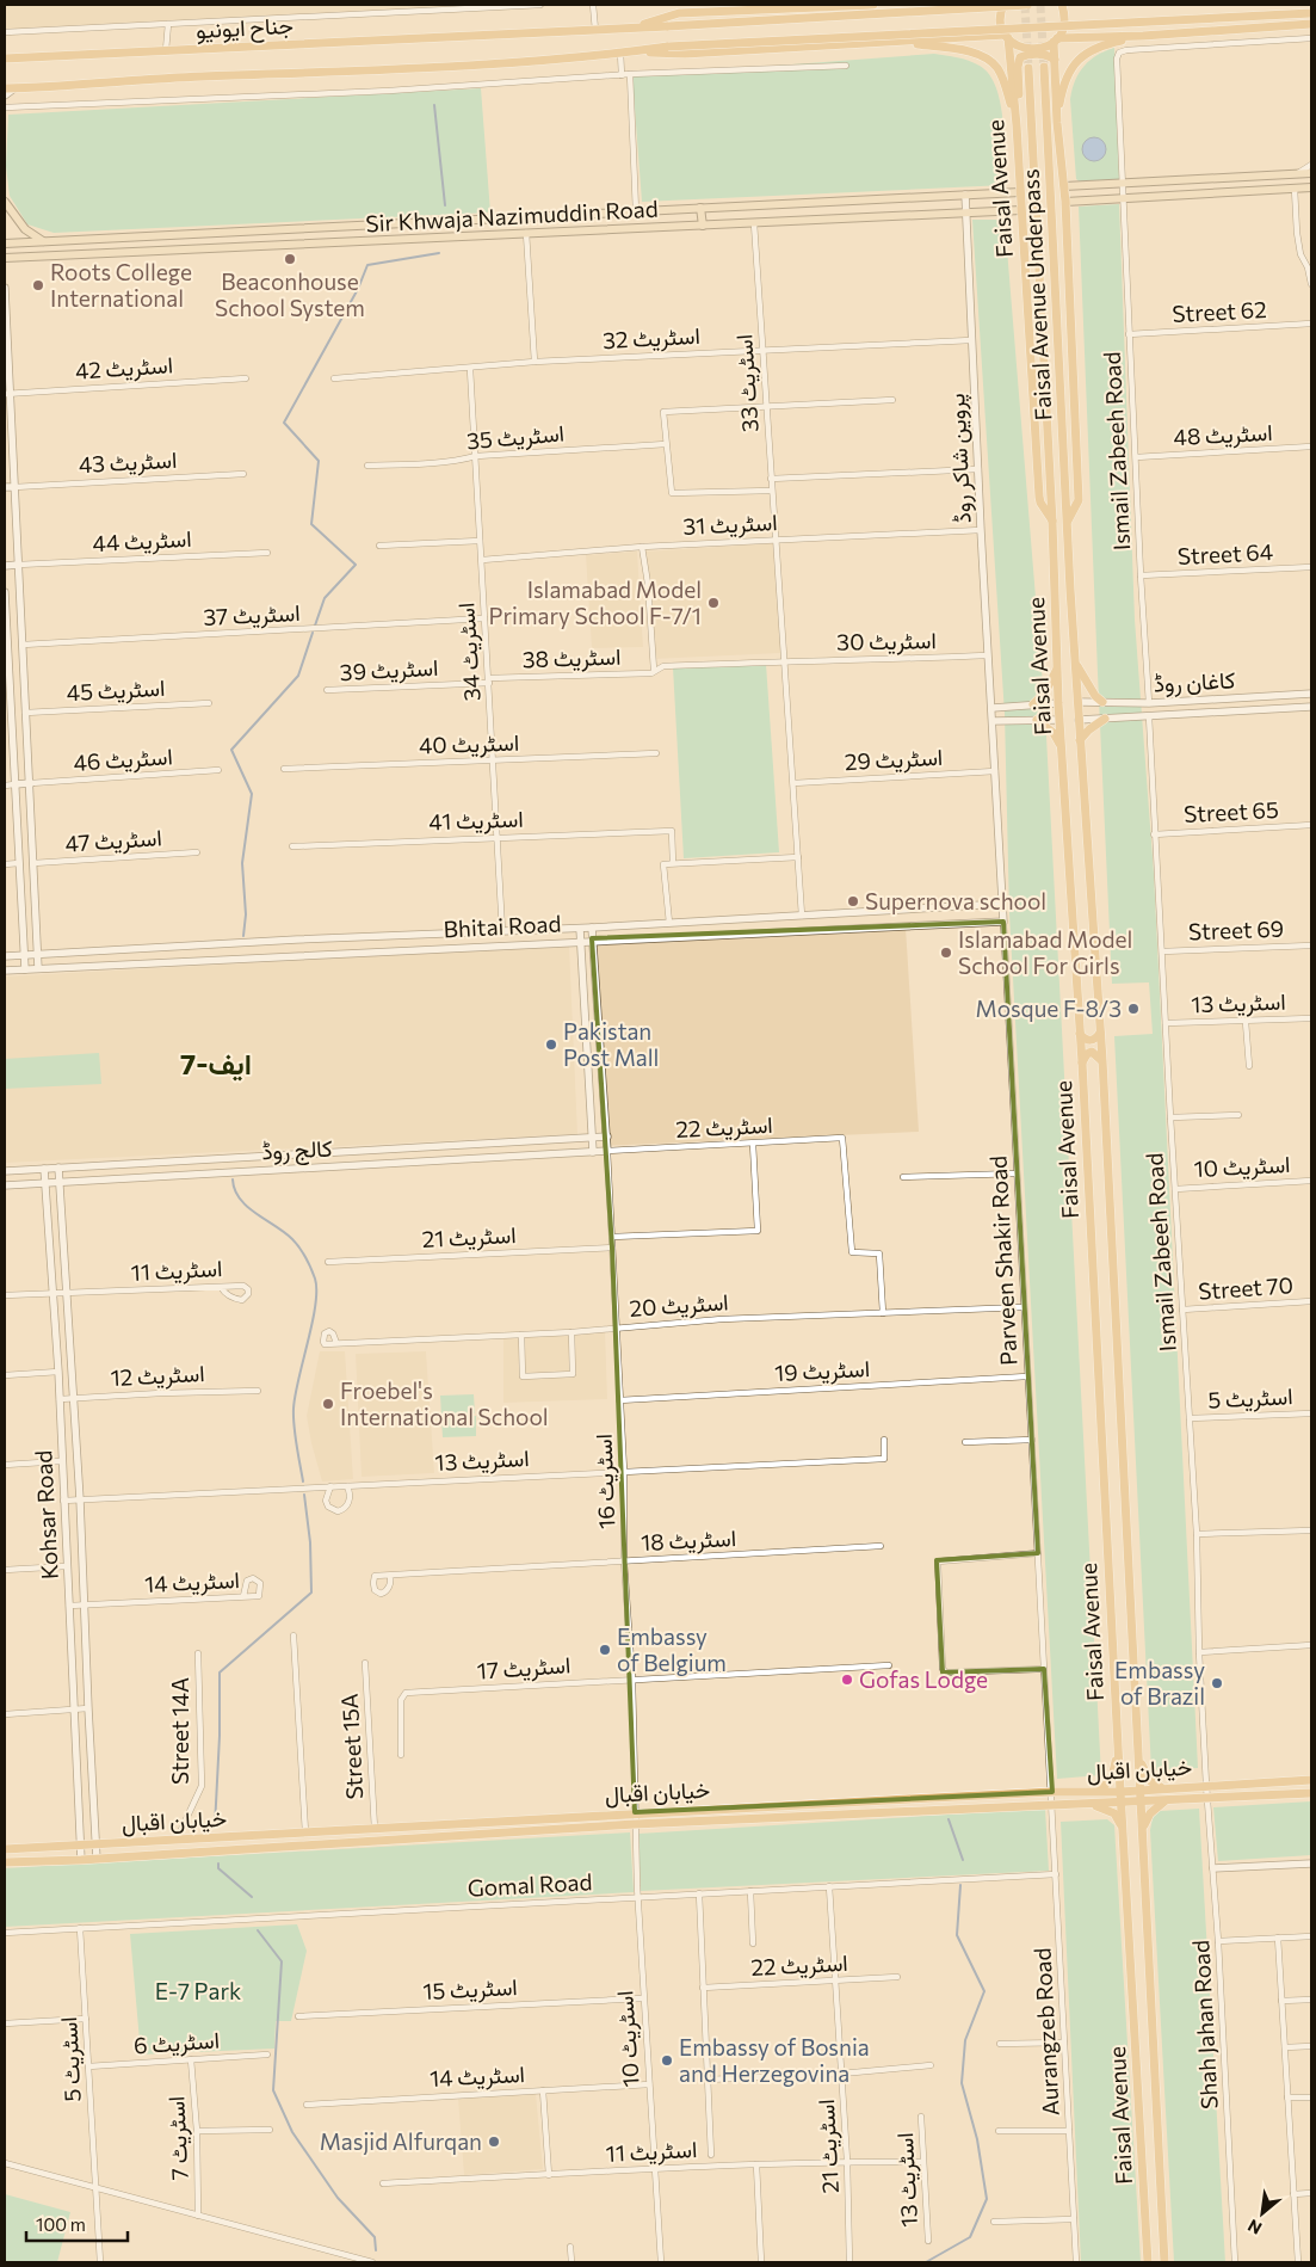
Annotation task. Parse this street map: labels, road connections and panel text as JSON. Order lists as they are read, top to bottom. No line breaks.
{"streets":{"main road":["جناح ایونیو","Faisal Avenue","Sir Khwaja Nazimuddin Road","Faisal Avenue Underpass","خیابان اقبال"],"street":["Street 62","اسٹریٹ 32","اسٹریٹ 42","اسٹریٹ 33","اسٹریٹ 48","اسٹریٹ 35","Ismail Zabeeh Road","پروین شاکر روڈ","اسٹریٹ 43","اسٹریٹ 31","اسٹریٹ 44","Street 64","اسٹریٹ 37","اسٹریٹ 30","اسٹریٹ 34","اسٹریٹ 38","اسٹریٹ 39","کاغان روڈ","اسٹریٹ 45","اسٹریٹ 40","اسٹریٹ 46","اسٹریٹ 29","Street 65","اسٹریٹ 41","اسٹریٹ 47","Bhitai Road","Street 69","اسٹریٹ 13","اسٹریٹ 22","کالج روڈ","اسٹریٹ 10","اسٹریٹ 21","Parveen Shakir Road","اسٹریٹ 11","Street 70","اسٹریٹ 20","اسٹریٹ 19","اسٹریٹ 12","اسٹریٹ 5","اسٹریٹ 16","Kohsar Road","اسٹریٹ 18","اسٹریٹ 14","اسٹریٹ 17","Street 14A","Street 15A","Gomal Road","اسٹریٹ 15","Shah Jahan Road","Aurangzeb Road","اسٹریٹ 6","اسٹریٹ 7"]},"crossings":[["Faisal Avenue","Sir Khwaja Nazimuddin Road"],["Faisal Avenue","Faisal Avenue Underpass"],["Faisal Avenue","کاغان روڈ"],["Faisal Avenue","خیابان اقبال"],["Sir Khwaja Nazimuddin Road","اسٹریٹ 33"],["Sir Khwaja Nazimuddin Road","پروین شاکر روڈ"],["Street 62","Ismail Zabeeh Road"],["اسٹریٹ 32","اسٹریٹ 33"],["اسٹریٹ 32","پروین شاکر روڈ"],["اسٹریٹ 32","اسٹریٹ 34"],["اسٹریٹ 33","اسٹریٹ 31"],["اسٹریٹ 33","اسٹریٹ 30"],["اسٹریٹ 33","اسٹریٹ 29"],["اسٹریٹ 33","Bhitai Road"],["اسٹریٹ 48","Ismail Zabeeh Road"],["اسٹریٹ 35","اسٹریٹ 34"],["Ismail Zabeeh Road","Street 64"],["Ismail Zabeeh Road","کاغان روڈ"],["Ismail Zabeeh Road","Street 65"],["Ismail Zabeeh Road","Street 69"],["Ismail Zabeeh Road","اسٹریٹ 13"],["Ismail Zabeeh Road","اسٹریٹ 10"],["Ismail Zabeeh Road","Street 70"],["Ismail Zabeeh Road","اسٹریٹ 5"],["Ismail Zabeeh Road","خیابان اقبال"],["Ismail Zabeeh Road","Shah Jahan Road"],["پروین شاکر روڈ","اسٹریٹ 31"],["پروین شاکر روڈ","اسٹریٹ 30"],["پروین شاکر روڈ","Parveen Shakir Road"],["اسٹریٹ 31","اسٹریٹ 34"],["اسٹریٹ 37","اسٹریٹ 34"],["اسٹریٹ 30","اسٹریٹ 38"],["اسٹریٹ 34","اسٹریٹ 38"],["اسٹریٹ 34","اسٹریٹ 39"],["اسٹریٹ 34","اسٹریٹ 40"],["اسٹریٹ 34","اسٹریٹ 41"],["اسٹریٹ 34","Bhitai Road"],["اسٹریٹ 38","اسٹریٹ 39"],["اسٹریٹ 29","Parveen Shakir Road"],["Bhitai Road","Parveen Shakir Road"],["اسٹریٹ 13","اسٹریٹ 11"],["اسٹریٹ 13","اسٹریٹ 16"],["اسٹریٹ 13","Kohsar Road"],["اسٹریٹ 22","کالج روڈ"],["اسٹریٹ 22","اسٹریٹ 21"],["اسٹریٹ 22","اسٹریٹ 20"],["اسٹریٹ 22","اسٹریٹ 16"],["کالج روڈ","اسٹریٹ 16"],["کالج روڈ","Kohsar Road"],["اسٹریٹ 10","اسٹریٹ 11"],["اسٹریٹ 10","اسٹریٹ 16"],["اسٹریٹ 10","اسٹریٹ 14"],["اسٹریٹ 10","خیابان اقبال"],["اسٹریٹ 10","Gomal Road"],["اسٹریٹ 10","اسٹریٹ 15"],["اسٹریٹ 21","اسٹریٹ 11"],["اسٹریٹ 21","اسٹریٹ 16"],["اسٹریٹ 21","Gomal Road"],["Parveen Shakir Road","اسٹریٹ 20"],["Parveen Shakir Road","اسٹریٹ 19"],["Parveen Shakir Road","خیابان اقبال"],["Parveen Shakir Road","Aurangzeb Road"],["اسٹریٹ 11","Kohsar Road"],["اسٹریٹ 20","اسٹریٹ 16"],["اسٹریٹ 19","اسٹریٹ 16"],["اسٹریٹ 12","Kohsar Road"],["اسٹریٹ 5","Gomal Road"],["اسٹریٹ 5","اسٹریٹ 6"],["اسٹریٹ 16","اسٹریٹ 18"],["اسٹریٹ 16","اسٹریٹ 17"],["اسٹریٹ 16","خیابان اقبال"],["Kohsar Road","اسٹریٹ 14"],["Kohsar Road","خیابان اقبال"],["Street 14A","خیابان اقبال"],["Street 15A","خیابان اقبال"],["خیابان اقبال","Shah Jahan Road"],["خیابان اقبال","Aurangzeb Road"],["Gomal Road","Aurangzeb Road"],["اسٹریٹ 6","اسٹریٹ 7"]],"districts":["ایف-7"],"parks":["E-7 Park"],"places":["Beaconhouse School System","Roots College International","Islamabad Model Primary School F-7/1","Supernova school","Islamabad Model School For Girls","Mosque F-8/3","Pakistan Post Mall","Froebel's International School","Embassy of Belgium","Gofas Lodge","Embassy of Brazil","Embassy of Bosnia and Herzegovina","Masjid Alfurqan"],"scale_bar":"100 m","north":"bottom left"}
